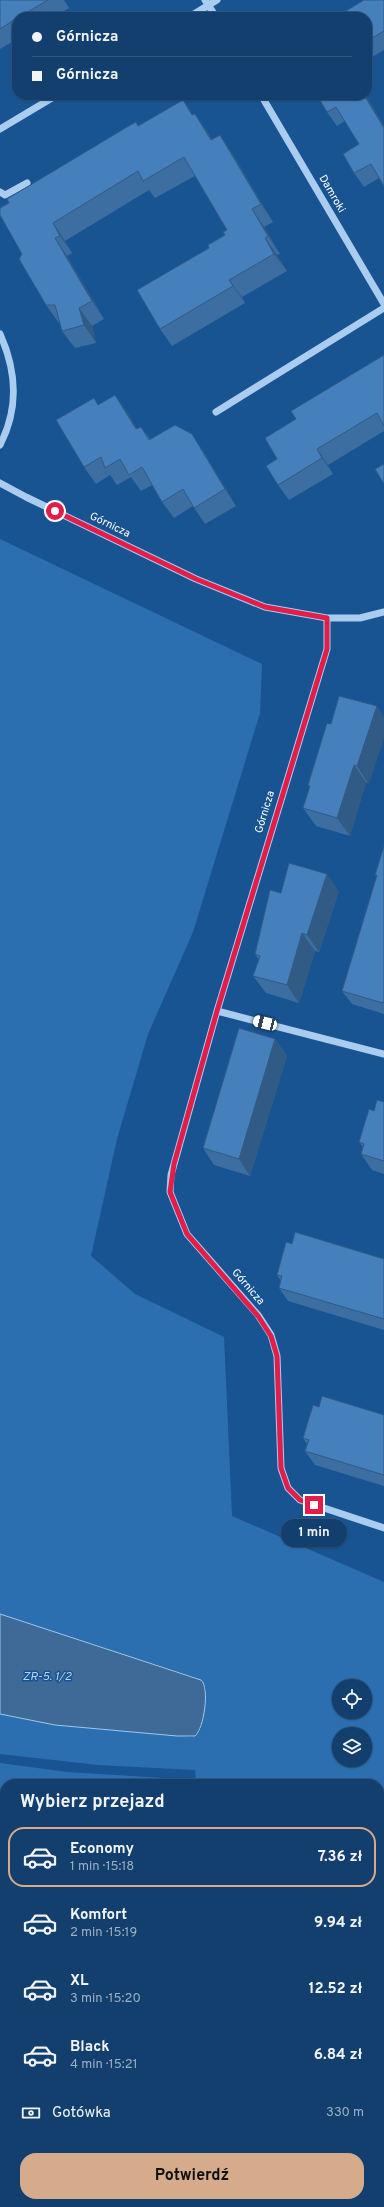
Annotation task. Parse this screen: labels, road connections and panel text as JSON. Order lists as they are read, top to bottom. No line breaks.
{"streets":{"street":["Damroki","Górnicza"]},"water":["ZR-5. 1/2"],"page":{"banner":["Górnicza","Górnicza"],"bubble":"1 min","heading":"Wybierz przejazd","list":[{"name":"Economy","note":"1 min · 15:18","value":"7.36 zł"},{"name":"Komfort","note":"2 min · 15:19","value":"9.94 zł"},{"name":"XL","note":"3 min · 15:20","value":"12.52 zł"},{"name":"Black","note":"4 min · 15:21","value":"6.84 zł"}],"pay":["Gotówka","330 m"],"buttons":"Potwierdź"}}
